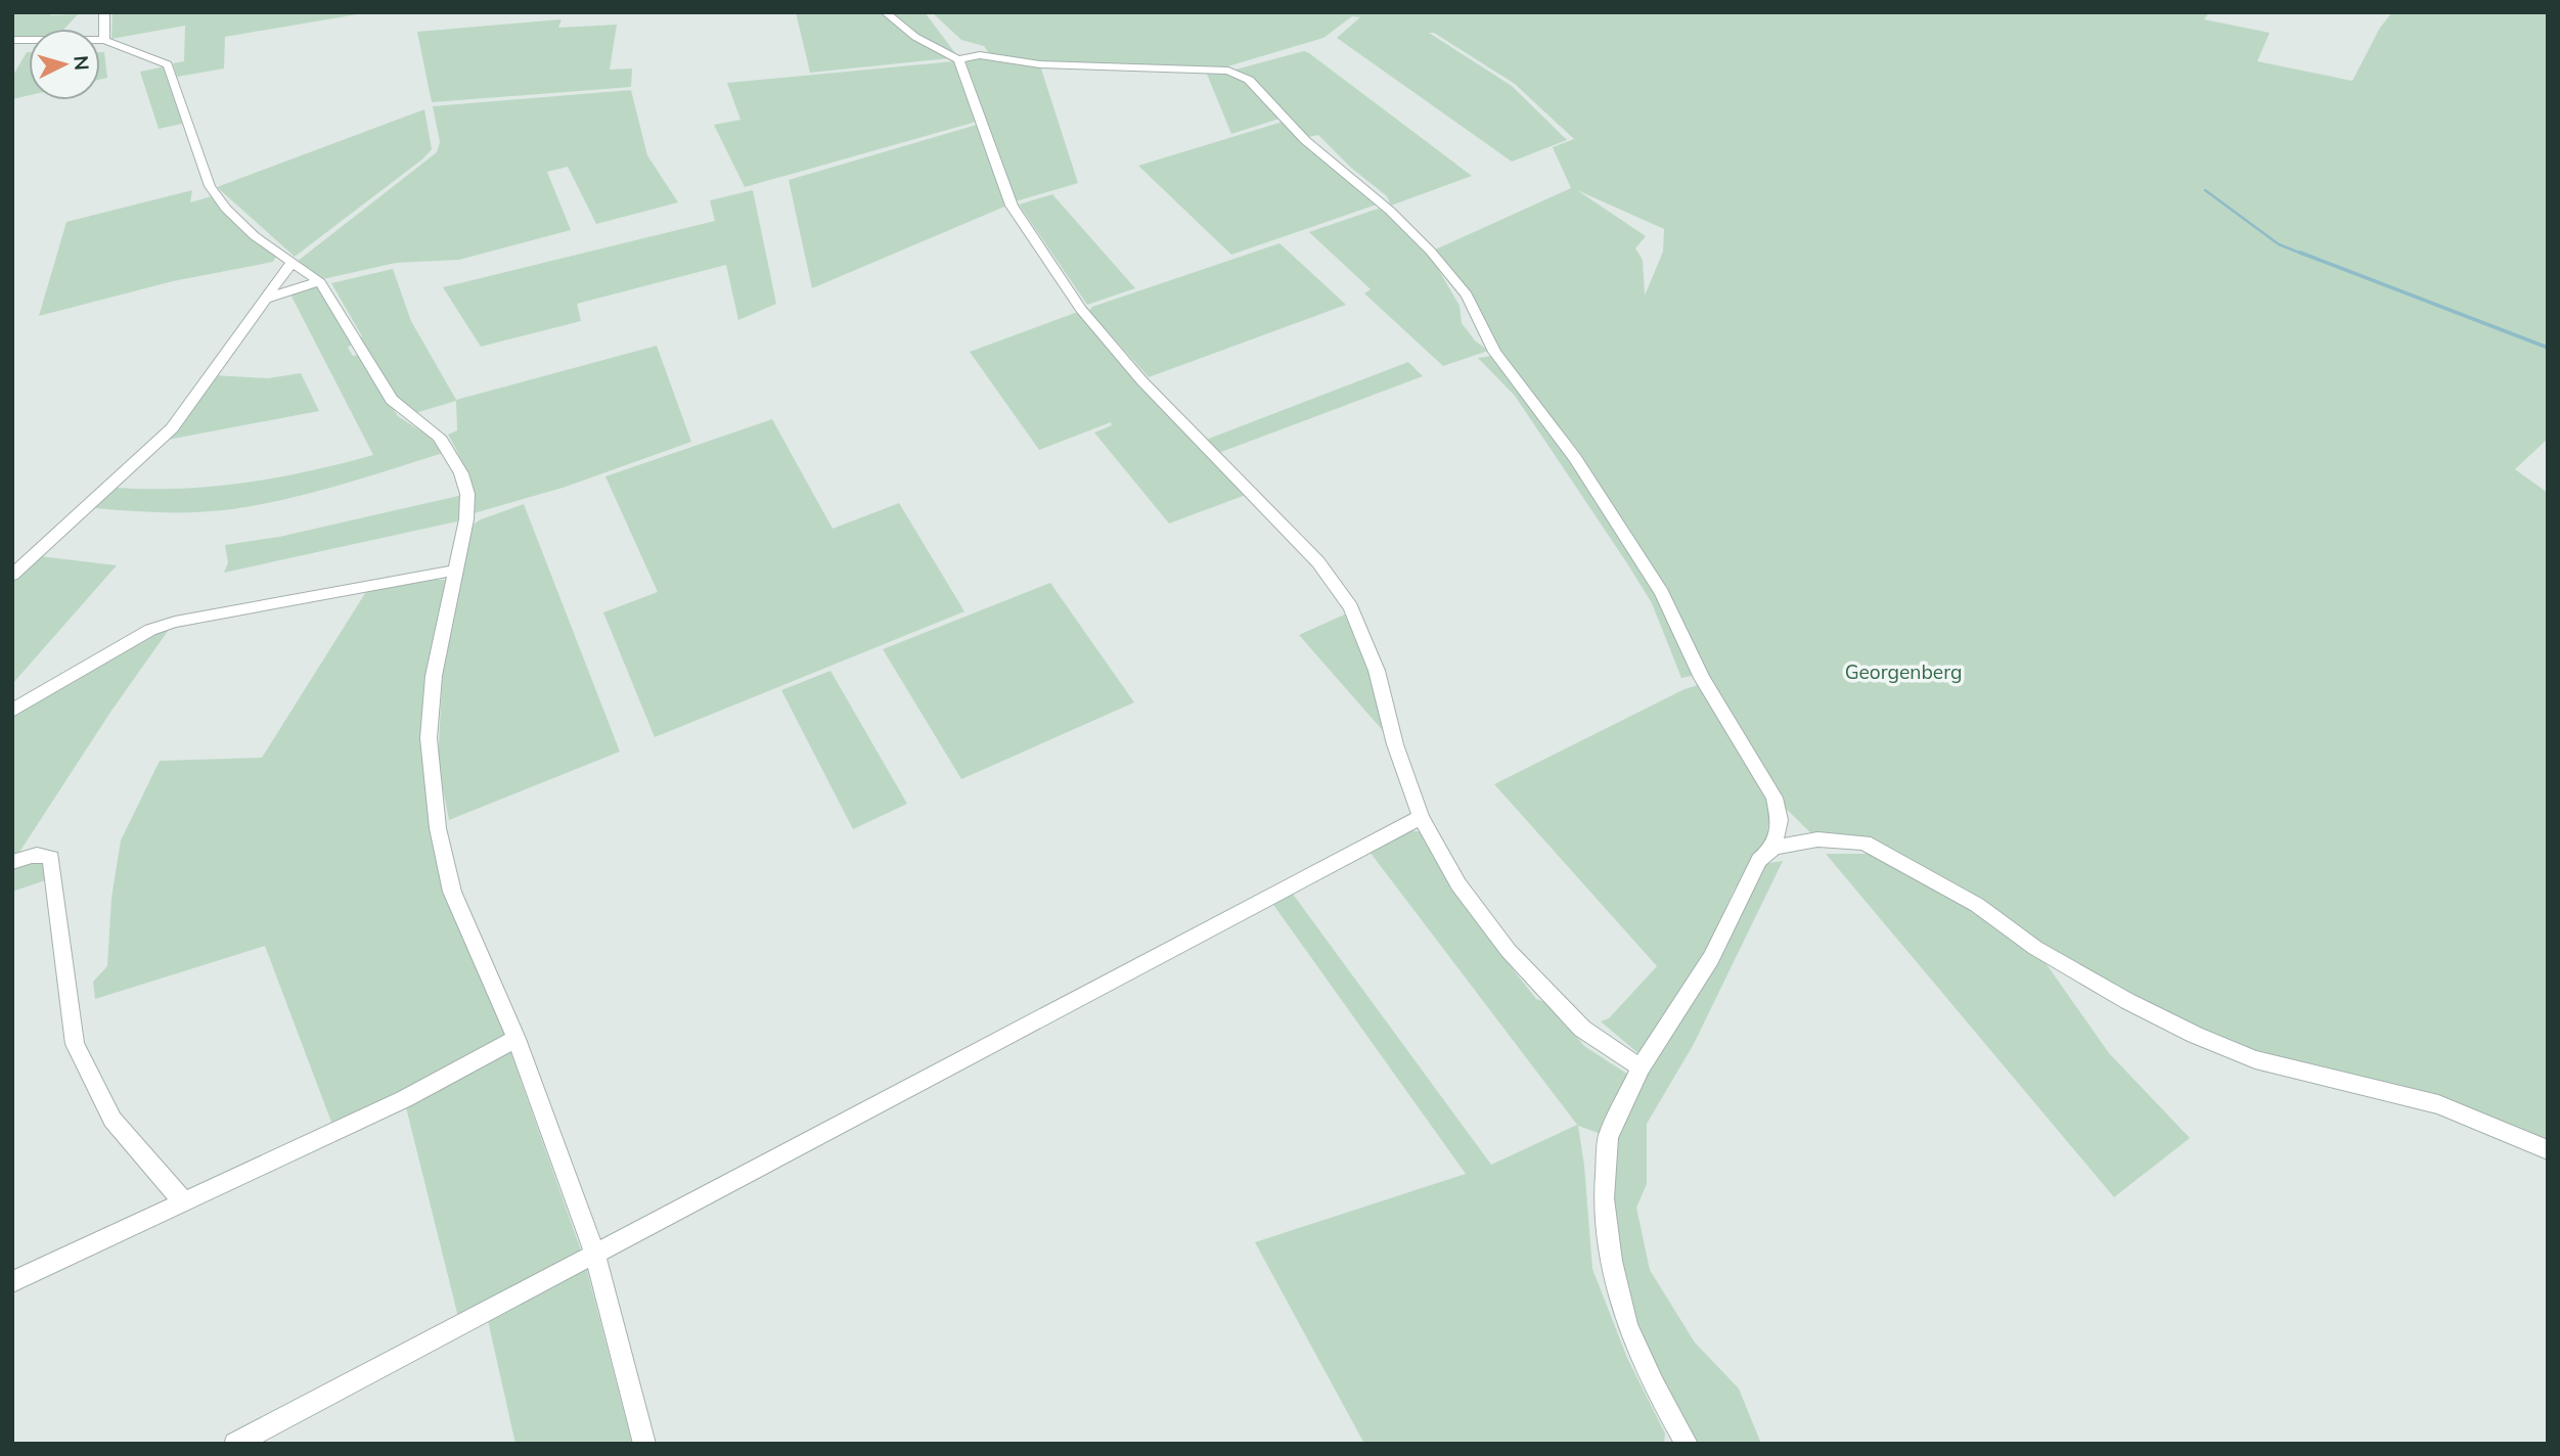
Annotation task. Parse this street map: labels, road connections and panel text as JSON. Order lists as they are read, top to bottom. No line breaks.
{"parks":["Georgenberg"],"north":"right"}
